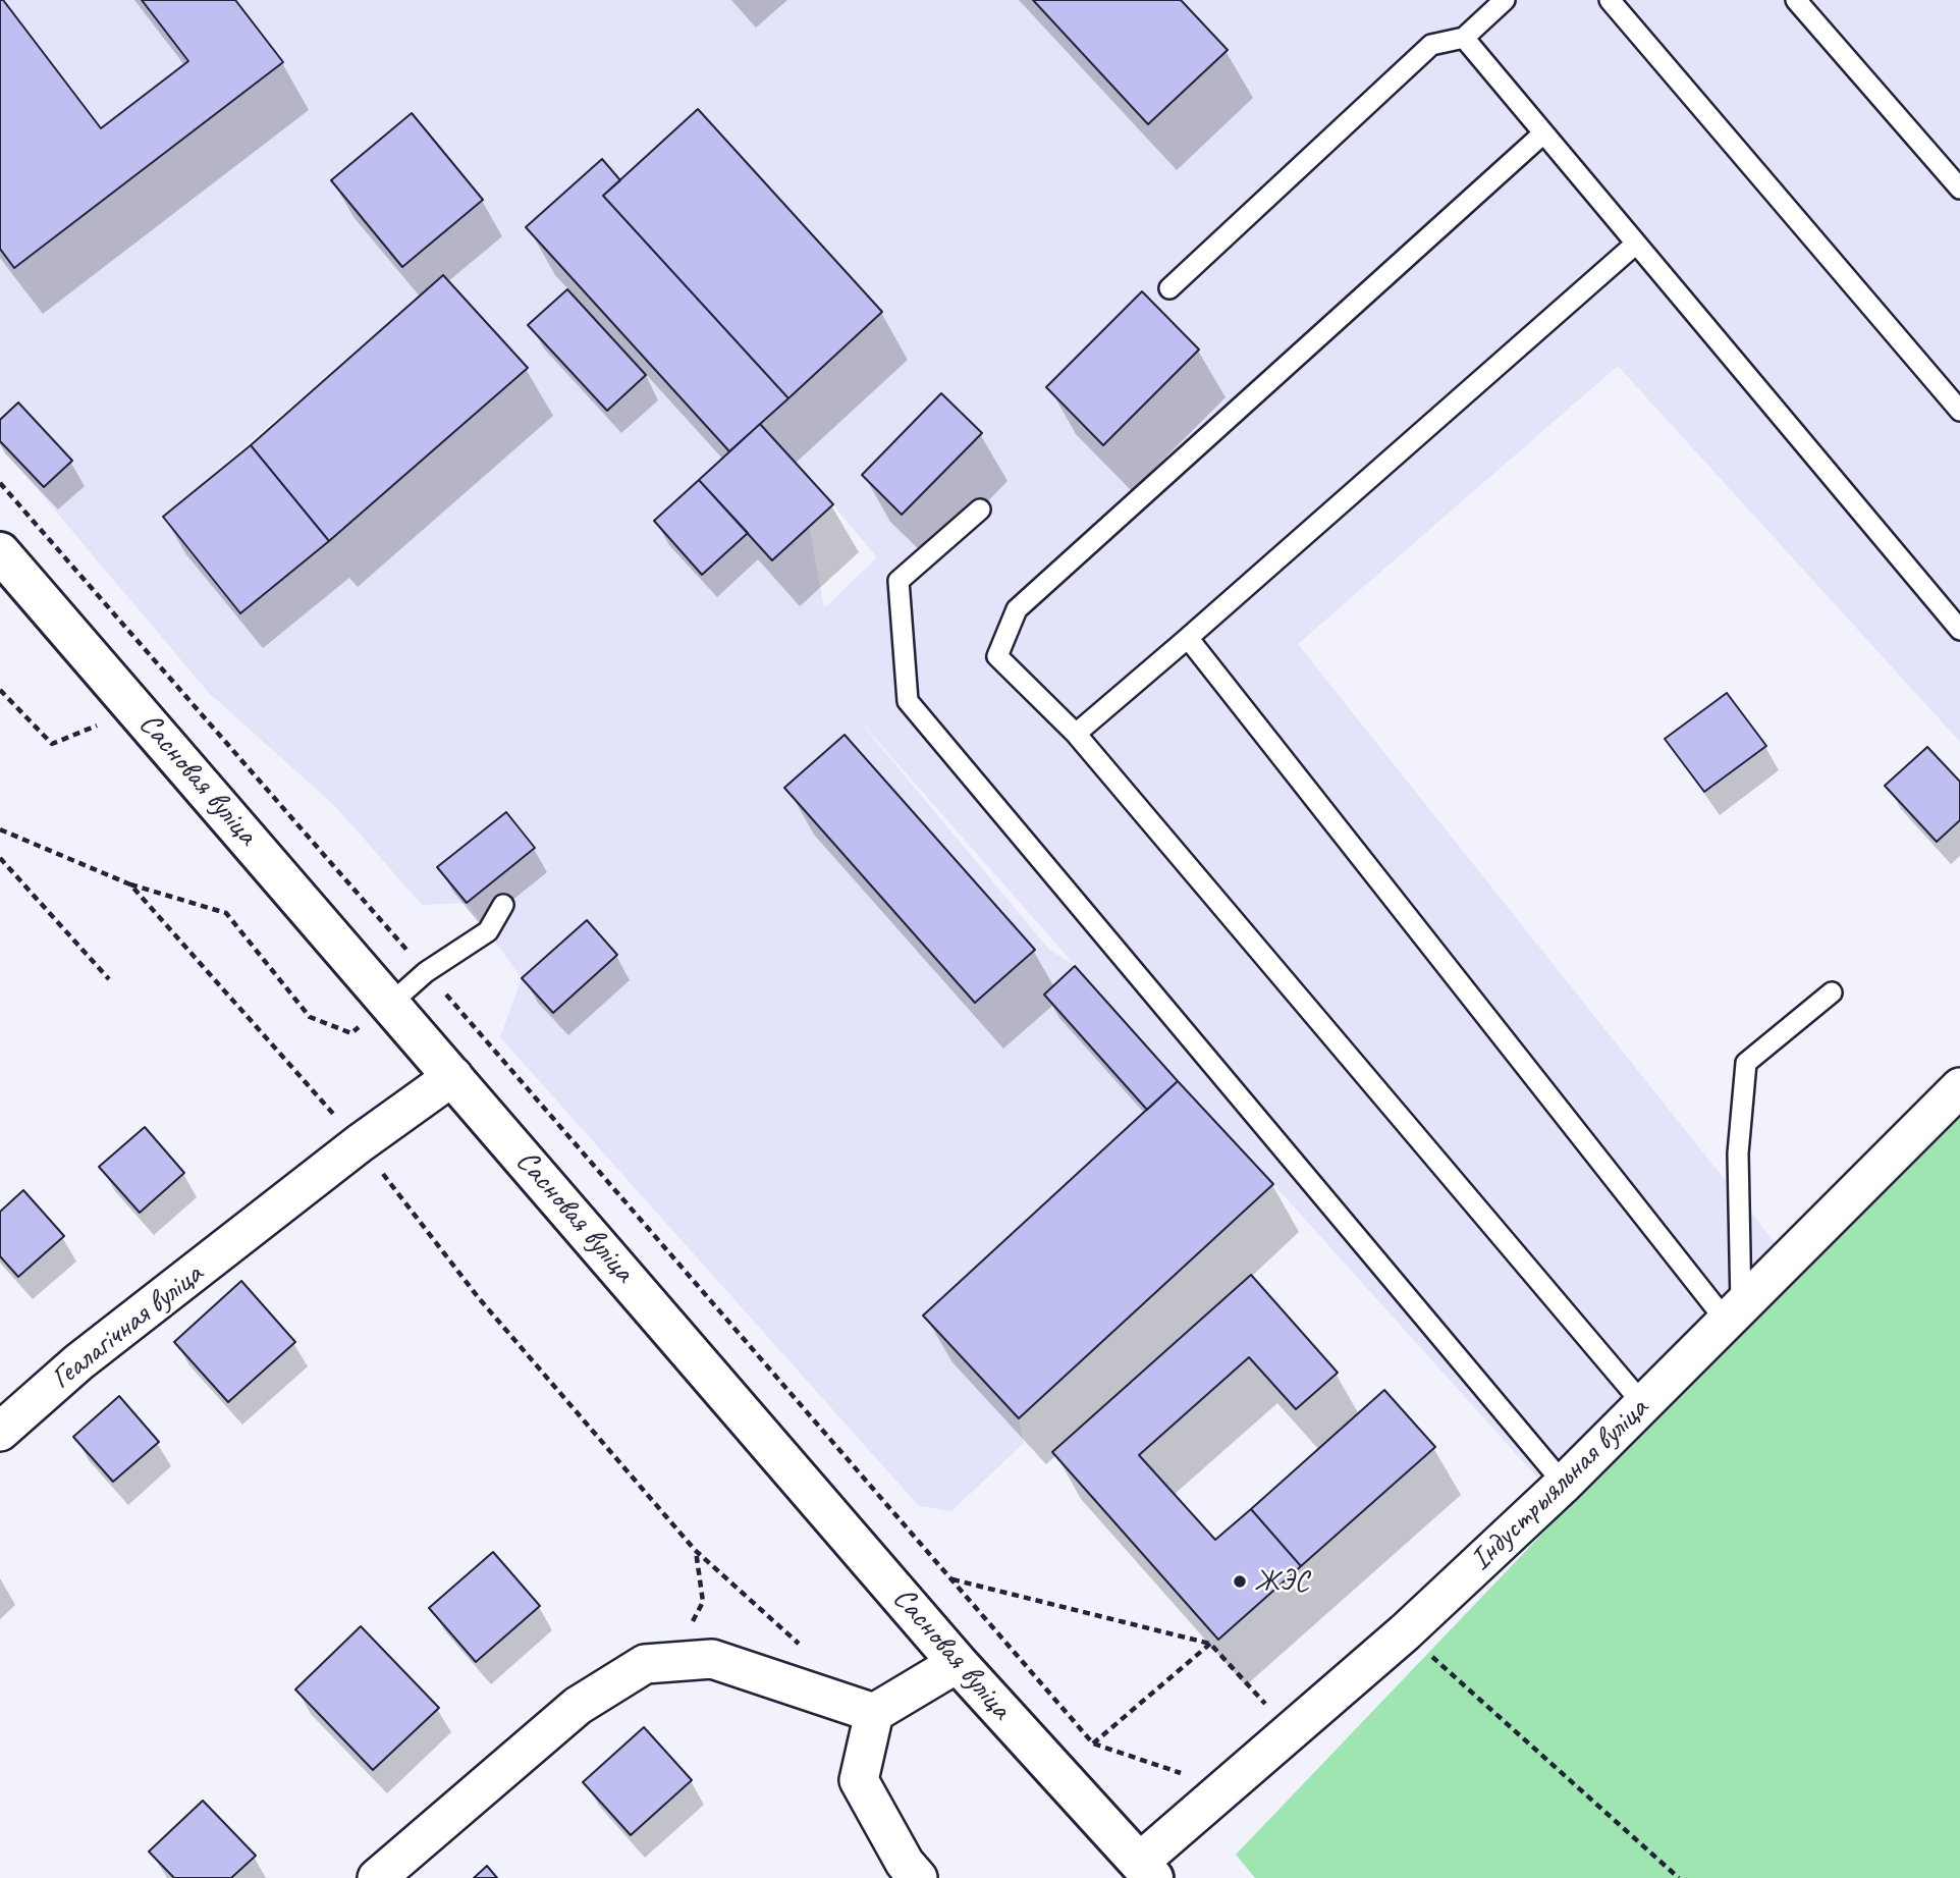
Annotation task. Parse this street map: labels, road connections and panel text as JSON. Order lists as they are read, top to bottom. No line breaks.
{"streets":{"street":["Сасновая вуліца","Геалагічная вуліца","Індустрыяльная вуліца"]},"crossings":[["Сасновая вуліца","Геалагічная вуліца"],["Сасновая вуліца","Індустрыяльная вуліца"]],"places":["ЖЭС"]}
